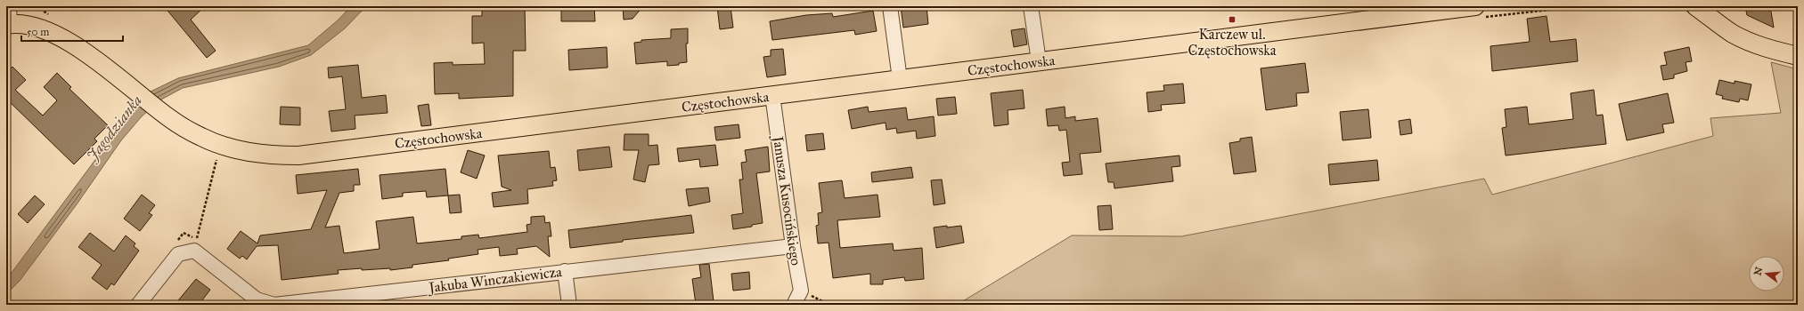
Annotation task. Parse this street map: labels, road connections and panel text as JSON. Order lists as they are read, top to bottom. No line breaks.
{"streets":{"main road":["Częstochowska"],"street":["Janusza Kusocińskiego","Jakuba Winczakiewicza"]},"crossings":[["Częstochowska","Janusza Kusocińskiego"],["Janusza Kusocińskiego","Jakuba Winczakiewicza"]],"water":["Jagodzianka"],"places":{"transit":["Karczew ul. Częstochowska"]},"scale_bar":"50 m","north":"left"}
